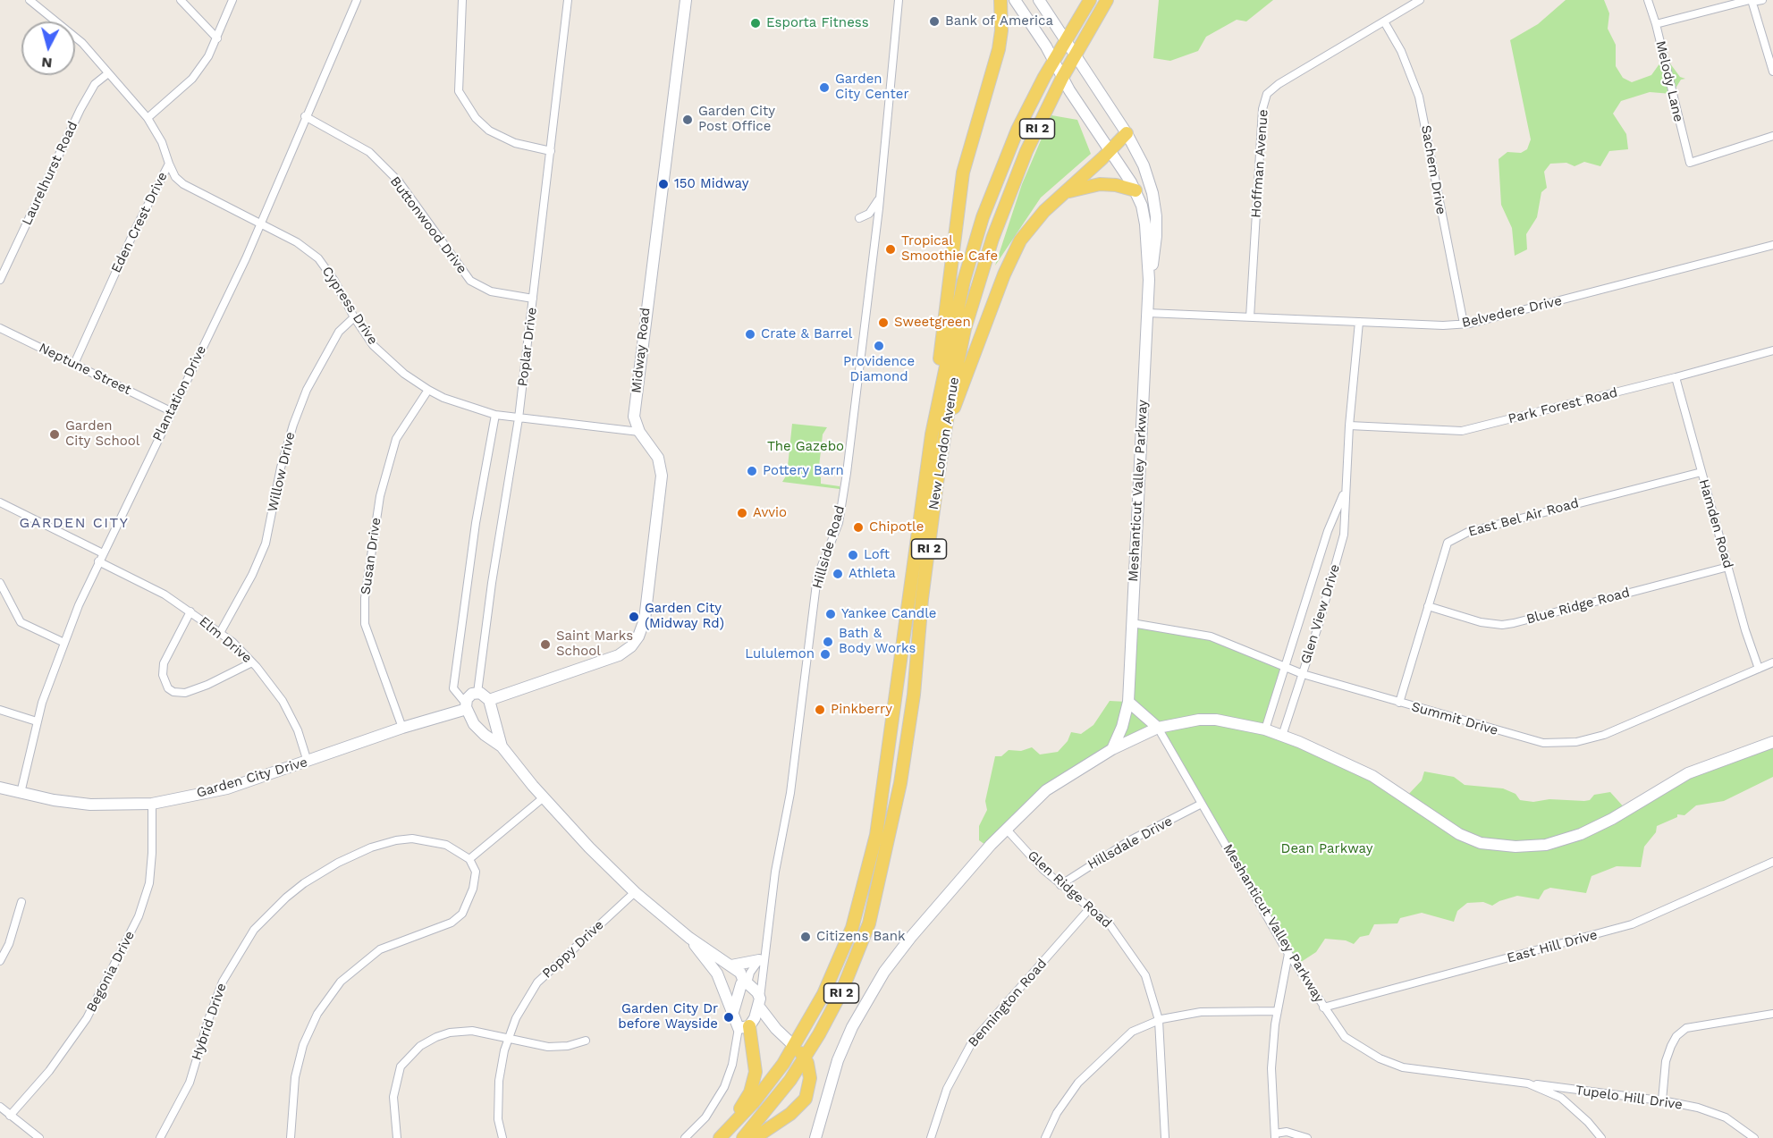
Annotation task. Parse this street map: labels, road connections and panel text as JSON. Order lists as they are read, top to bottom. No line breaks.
{"streets":{"main road":["RI 2","New London Avenue"],"street":["Melody Lane","Hoffman Avenue","Sachem Drive","Laurelhurst Road","Eden Crest Drive","Buttonwood Drive","Cypress Drive","Belvedere Drive","Poplar Drive","Midway Road","Neptune Street","Plantation Drive","Park Forest Road","Willow Drive","Meshanticut Valley Parkway","East Bel Air Road","Hamden Road","Hillside Road","Susan Drive","Blue Ridge Road","Glen View Drive","Elm Drive","Summit Drive","Garden City Drive","Hillsdale Drive","Glen Ridge Road","East Hill Drive","Poppy Drive","Begonia Drive","Bennington Road","Hybrid Drive","Tupelo Hill Drive"]},"crossings":[["RI 2","New London Avenue"],["Hoffman Avenue","Sachem Drive"],["Hoffman Avenue","Belvedere Drive"],["Sachem Drive","Belvedere Drive"],["Laurelhurst Road","Eden Crest Drive"],["Eden Crest Drive","Cypress Drive"],["Eden Crest Drive","Neptune Street"],["Buttonwood Drive","Poplar Drive"],["Buttonwood Drive","Plantation Drive"],["Cypress Drive","Poplar Drive"],["Cypress Drive","Midway Road"],["Cypress Drive","Plantation Drive"],["Cypress Drive","Willow Drive"],["Cypress Drive","Susan Drive"],["Belvedere Drive","Meshanticut Valley Parkway"],["Belvedere Drive","Glen View Drive"],["Poplar Drive","Midway Road"],["Poplar Drive","Garden City Drive"],["Midway Road","Garden City Drive"],["Neptune Street","Plantation Drive"],["Plantation Drive","Elm Drive"],["Plantation Drive","Garden City Drive"],["Park Forest Road","Hamden Road"],["Park Forest Road","Glen View Drive"],["New London Avenue","Meshanticut Valley Parkway"],["Willow Drive","Elm Drive"],["Meshanticut Valley Parkway","Summit Drive"],["Meshanticut Valley Parkway","Hillsdale Drive"],["Meshanticut Valley Parkway","East Hill Drive"],["Meshanticut Valley Parkway","Tupelo Hill Drive"],["East Bel Air Road","Hamden Road"],["East Bel Air Road","Blue Ridge Road"],["East Bel Air Road","Summit Drive"],["Hamden Road","Blue Ridge Road"],["Hamden Road","Summit Drive"],["Susan Drive","Garden City Drive"],["Glen View Drive","Summit Drive"],["Elm Drive","Garden City Drive"],["Garden City Drive","Begonia Drive"],["Hillsdale Drive","Glen Ridge Road"],["Glen Ridge Road","Bennington Road"]],"districts":["GARDEN CITY"],"parks":["The Gazebo","Dean Parkway"],"places":["Bank of America","Esporta Fitness","Garden City Center","Garden City Post Office","150 Midway","Tropical Smoothie Cafe","Sweetgreen","Crate & Barrel","Providence Diamond","Garden City School","Pottery Barn","Avvio","Chipotle","Loft","Athleta","Yankee Candle","Garden City (Midway Rd)","Bath & Body Works","Saint Marks School","Lululemon","Pinkberry","Citizens Bank","Garden City Dr before Wayside"],"north":"bottom"}
